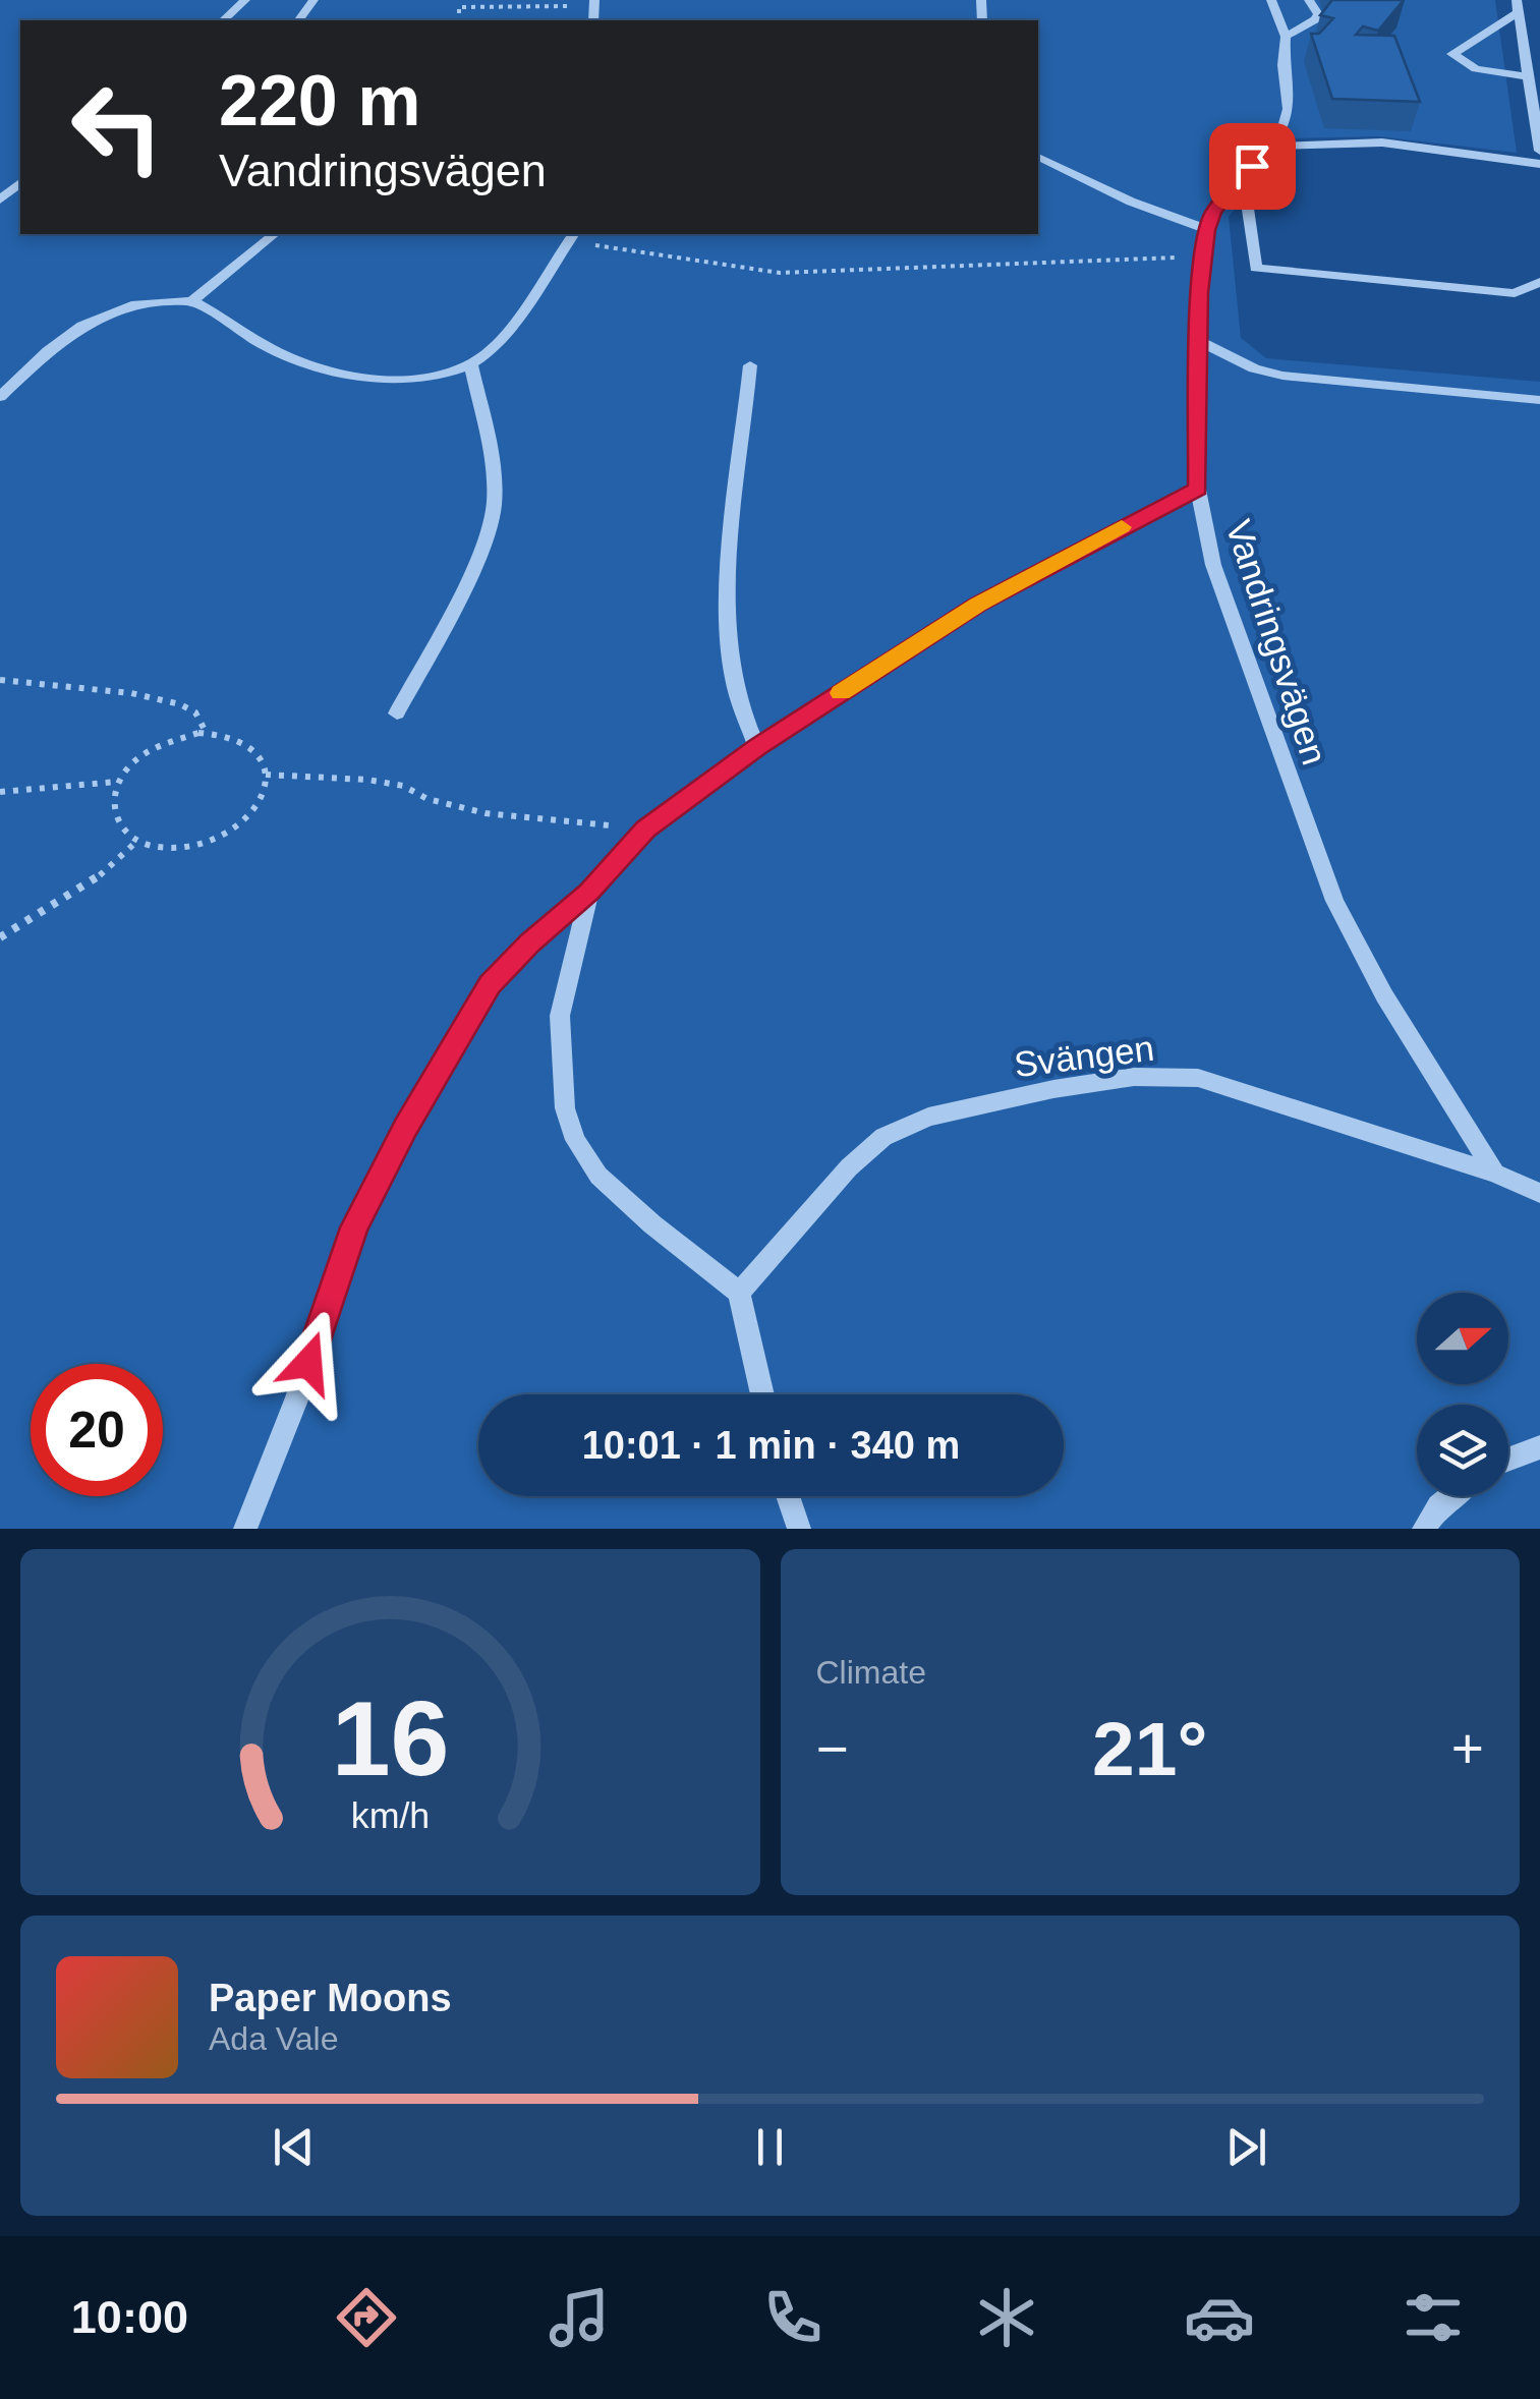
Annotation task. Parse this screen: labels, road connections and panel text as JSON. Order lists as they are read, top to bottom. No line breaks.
{"streets":{"street":["Vandringsvägen","Svängen"]},"crossings":[["Vandringsvägen","Svängen"]],"north":"right","page":{"turn":["220 m","Vandringsvägen"],"limit":"20","trip":"10:01 · 1 min · 340 m","tile":"Climate","heat":["−","21°","+"],"song":["Paper Moons","Ada Vale"],"tabs":"10:00","gauge":["16","km/h"]}}
